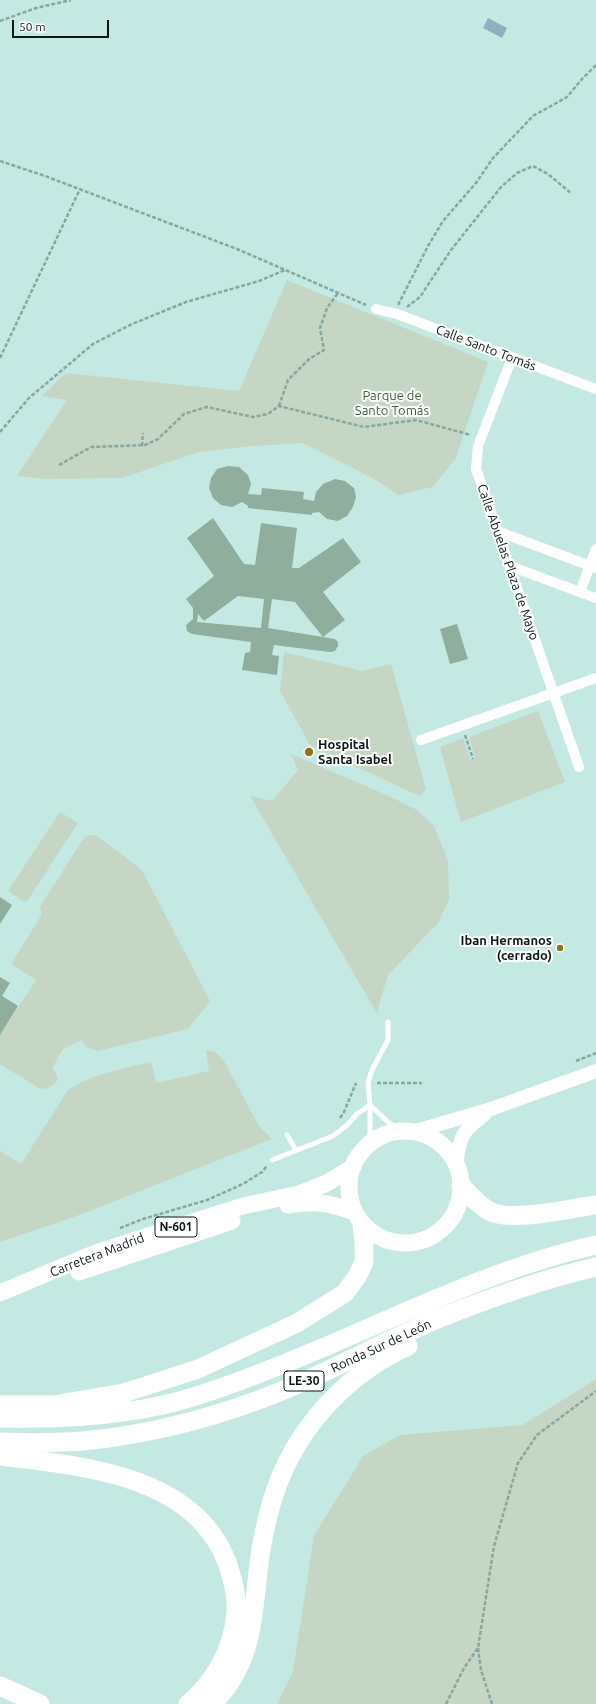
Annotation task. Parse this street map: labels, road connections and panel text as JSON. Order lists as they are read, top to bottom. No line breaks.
{"streets":{"highway":["N-601","Carretera Madrid","Ronda Sur de León","LE-30"],"street":["Calle Santo Tomás","Calle Abuelas Plaza de Mayo"]},"crossings":[["Calle Santo Tomás","Calle Abuelas Plaza de Mayo"],["N-601","Carretera Madrid"]],"parks":["Parque de Santo Tomás"],"places":["Hospital Santa Isabel","Iban Hermanos (cerrado)"],"scale_bar":"50 m"}
